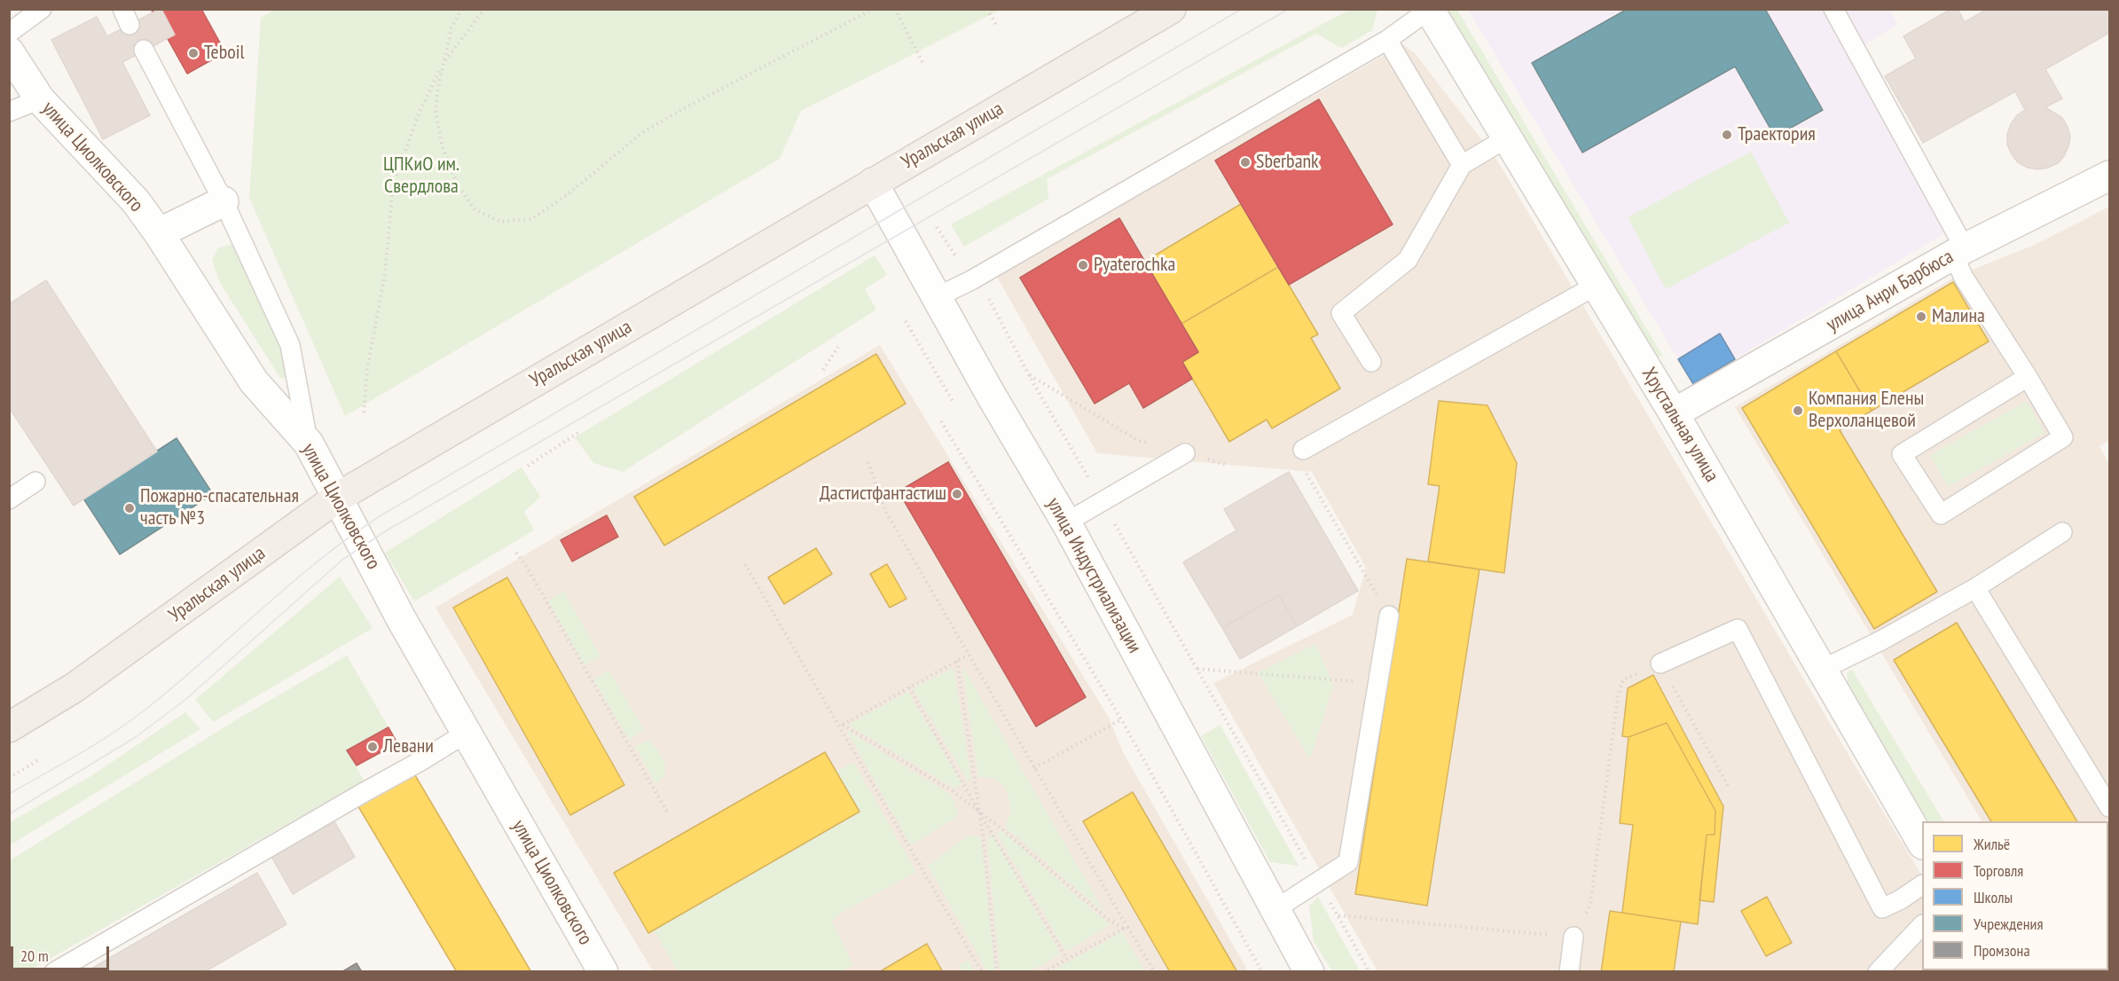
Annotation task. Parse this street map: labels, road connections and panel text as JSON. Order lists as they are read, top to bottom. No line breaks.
{"streets":{"main road":["Уральская улица"],"street":["улица Циолковского","улица Анри Барбюса","Хрустальная улица","улица Индустриализации"]},"crossings":[["Уральская улица","улица Циолковского"],["Уральская улица","улица Индустриализации"],["улица Анри Барбюса","Хрустальная улица"]],"parks":["ЦПКиО им. Свердлова"],"places":["Teboil","Траектория","Sberbank","Pyaterochka","Малина","Компания Елены Верхоланцевой","Дастистфантастиш","Пожарно-спасательная часть №3","Левани"],"legend":["Жильё","Торговля","Школы","Учреждения","Промзона"],"scale_bar":"20 m"}
